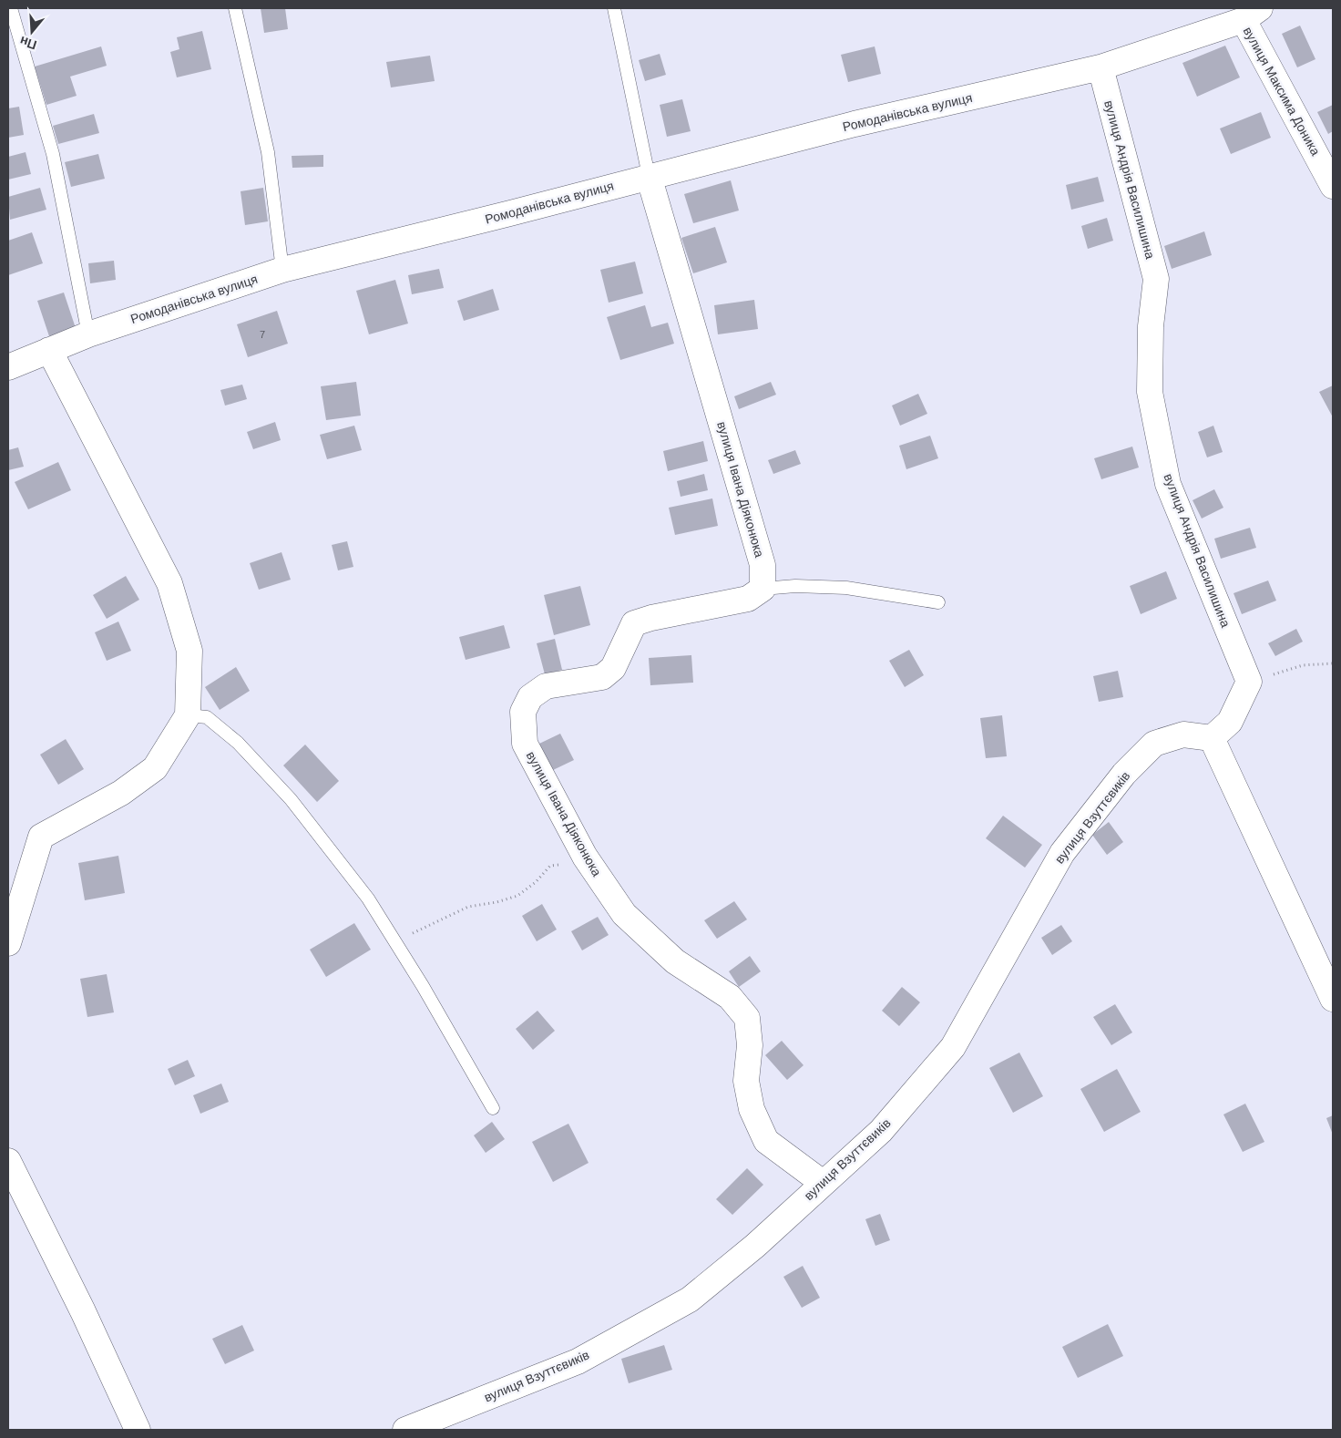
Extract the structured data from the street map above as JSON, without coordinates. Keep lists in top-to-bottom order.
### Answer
{
  "streets": {
    "street": [
      "вулиця Максима Доника",
      "Ромоданівська вулиця",
      "вулиця Андрія Василишина",
      "вулиця Івана Діяконюка",
      "вулиця Взуттєвиків"
    ]
  },
  "crossings": [
    ["вулиця Максима Доника", "Ромоданівська вулиця"],
    ["Ромоданівська вулиця", "вулиця Андрія Василишина"],
    ["Ромоданівська вулиця", "вулиця Івана Діяконюка"],
    ["вулиця Івана Діяконюка", "вулиця Взуттєвиків"]
  ],
  "house_numbers": ["7"],
  "north": "bottom"
}
